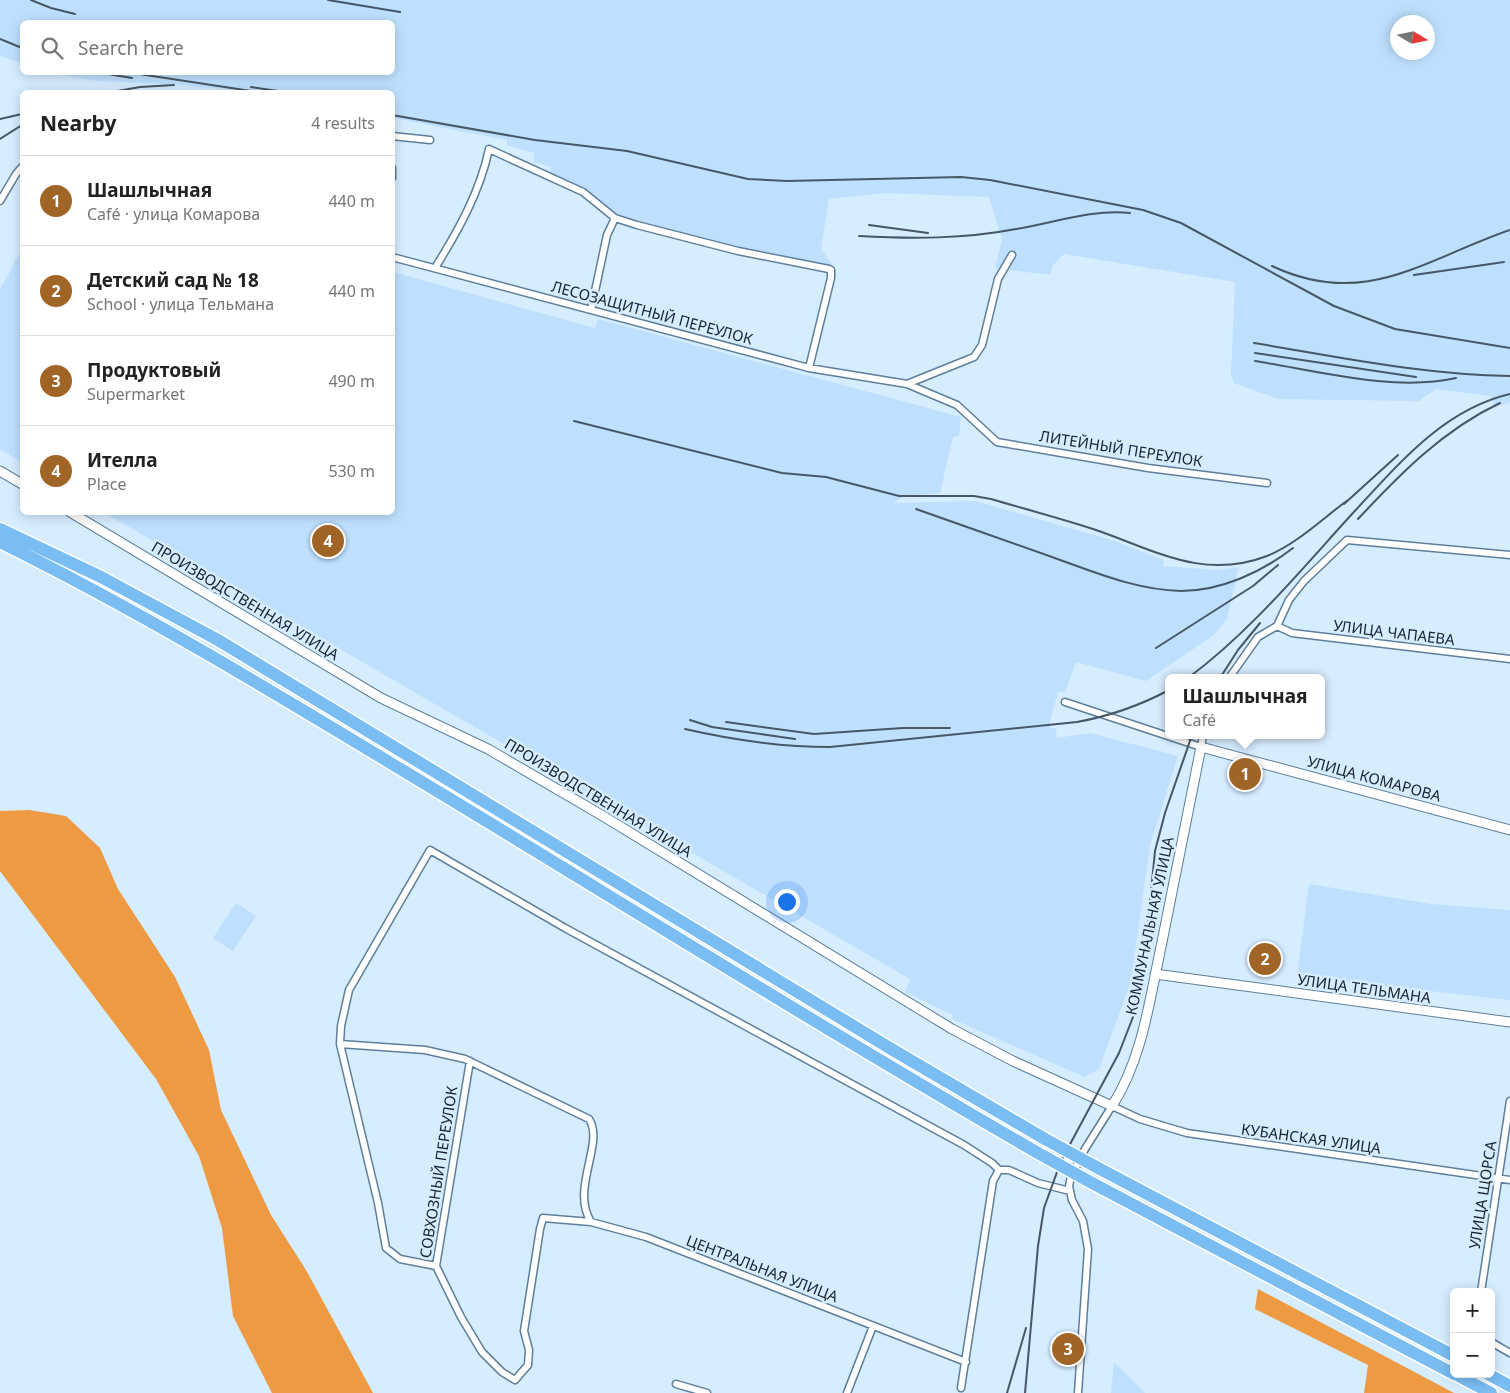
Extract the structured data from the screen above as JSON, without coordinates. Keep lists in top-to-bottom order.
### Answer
{
  "streets": {
    "street": [
      "ЛЕСОЗАЩИТНЫЙ ПЕРЕУЛОК",
      "ЛИТЕЙНЫЙ ПЕРЕУЛОК",
      "ПРОИЗВОДСТВЕННАЯ УЛИЦА",
      "УЛИЦА ЧАПАЕВА",
      "УЛИЦА КОМАРОВА",
      "КОММУНАЛЬНАЯ УЛИЦА",
      "УЛИЦА ТЕЛЬМАНА",
      "КУБАНСКАЯ УЛИЦА",
      "СОВХОЗНЫЙ ПЕРЕУЛОК",
      "УЛИЦА ЩОРСА",
      "ЦЕНТРАЛЬНАЯ УЛИЦА"
    ]
  },
  "crossings": [
    ["ЛЕСОЗАЩИТНЫЙ ПЕРЕУЛОК", "ЛИТЕЙНЫЙ ПЕРЕУЛОК"],
    ["ПРОИЗВОДСТВЕННАЯ УЛИЦА", "КОММУНАЛЬНАЯ УЛИЦА"],
    ["ПРОИЗВОДСТВЕННАЯ УЛИЦА", "КУБАНСКАЯ УЛИЦА"],
    ["УЛИЦА КОМАРОВА", "КОММУНАЛЬНАЯ УЛИЦА"],
    ["КОММУНАЛЬНАЯ УЛИЦА", "УЛИЦА ТЕЛЬМАНА"],
    ["КОММУНАЛЬНАЯ УЛИЦА", "КУБАНСКАЯ УЛИЦА"],
    ["КУБАНСКАЯ УЛИЦА", "УЛИЦА ЩОРСА"],
    ["СОВХОЗНЫЙ ПЕРЕУЛОК", "ЦЕНТРАЛЬНАЯ УЛИЦА"]
  ],
  "north": "right",
  "page": {
    "search": "Search here",
    "heading": ["Nearby", "4 results"],
    "list": [
      {
        "mark": "1",
        "name": "Шашлычная",
        "note": "Café · улица Комарова",
        "value": "440 m"
      },
      {
        "mark": "2",
        "name": "Детский сад № 18",
        "note": "School · улица Тельмана",
        "value": "440 m"
      },
      {
        "mark": "3",
        "name": "Продуктовый",
        "note": "Supermarket",
        "value": "490 m"
      },
      {
        "mark": "4",
        "name": "Ителла",
        "note": "Place",
        "value": "530 m"
      }
    ],
    "pins": [
      "4",
      "1",
      "2",
      "3"
    ],
    "popup": ["Шашлычная", "Café"],
    "map_buttons": ["+", "−"]
  }
}
